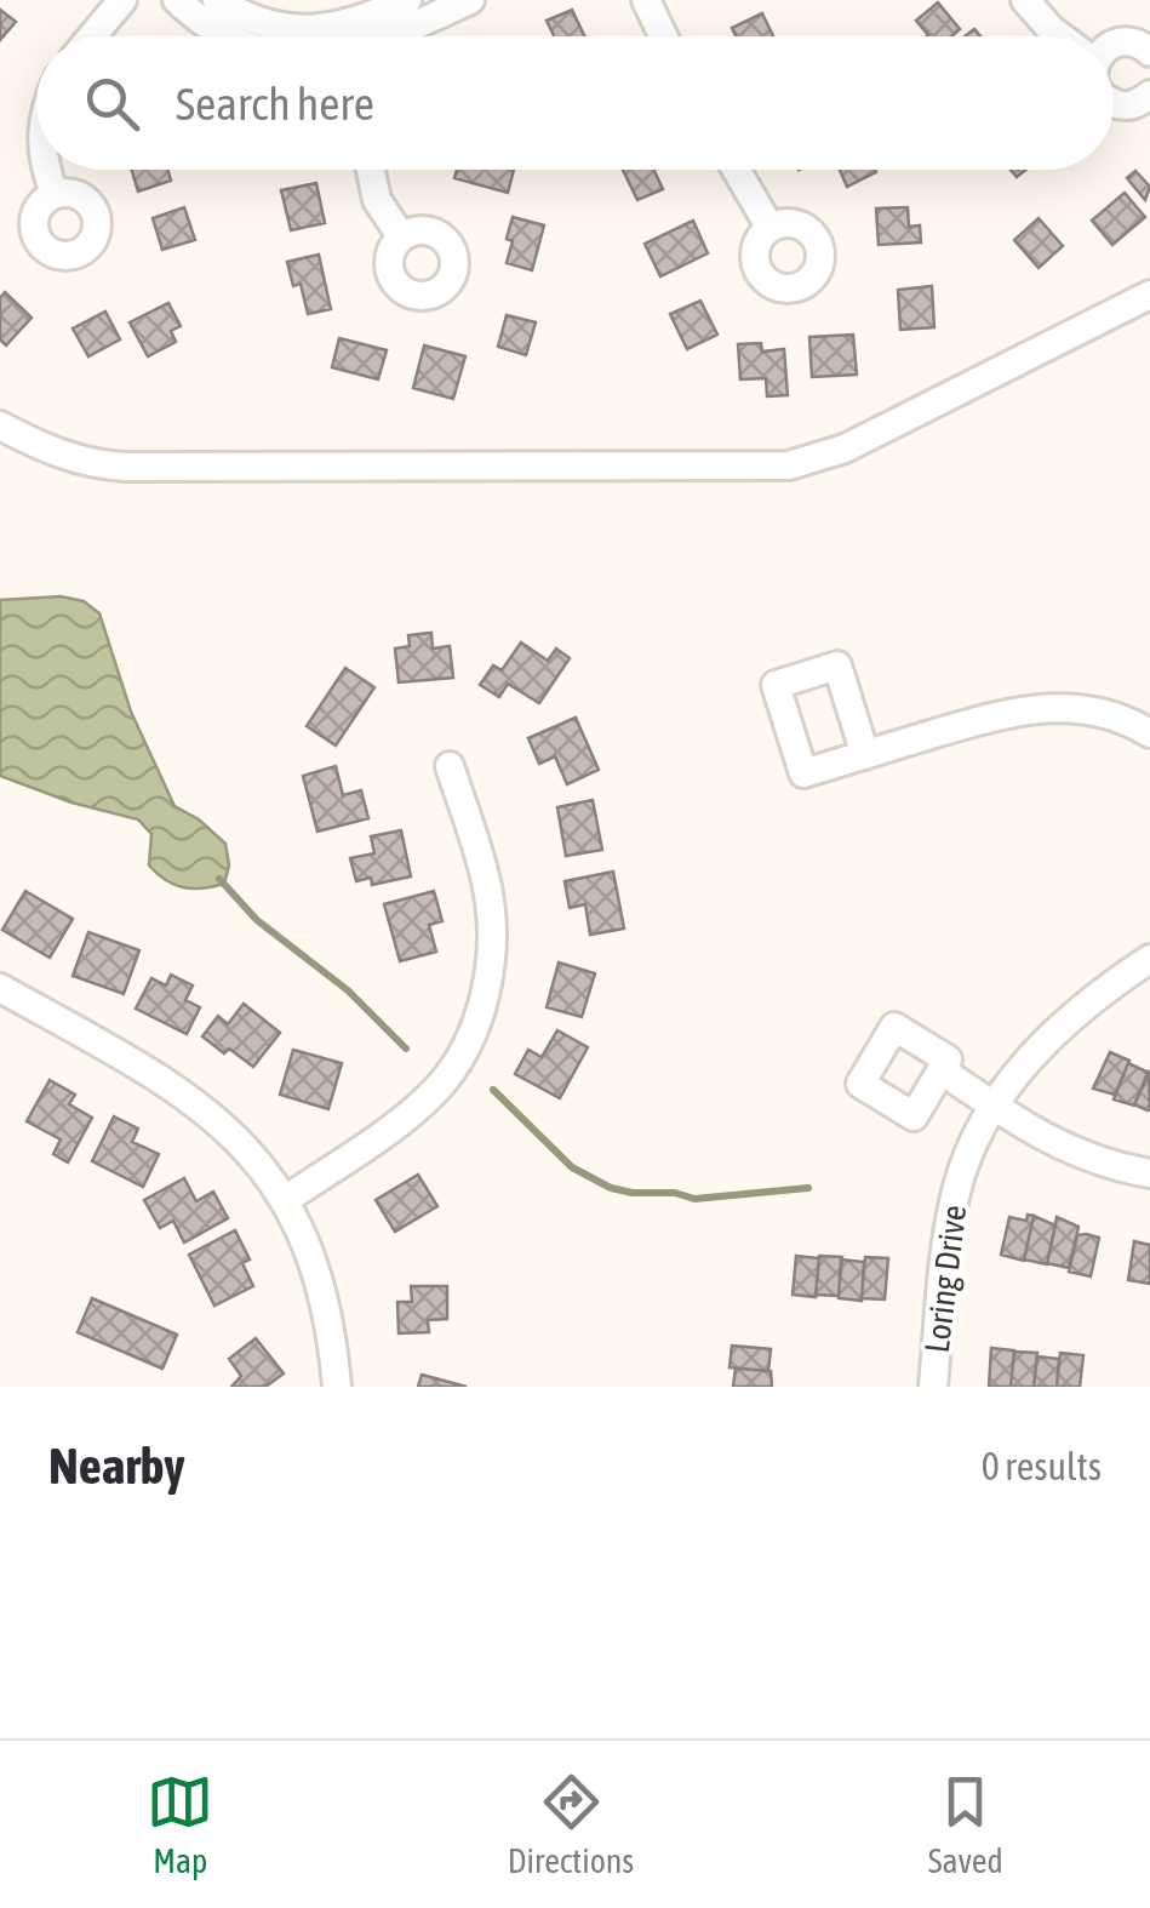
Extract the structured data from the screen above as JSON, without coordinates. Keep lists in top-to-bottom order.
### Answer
{
  "streets": {
    "street": ["Loring Drive"]
  },
  "page": {
    "search": "Search here",
    "heading": ["Nearby", "0 results"],
    "nav": ["Map", "Directions", "Saved"]
  }
}
